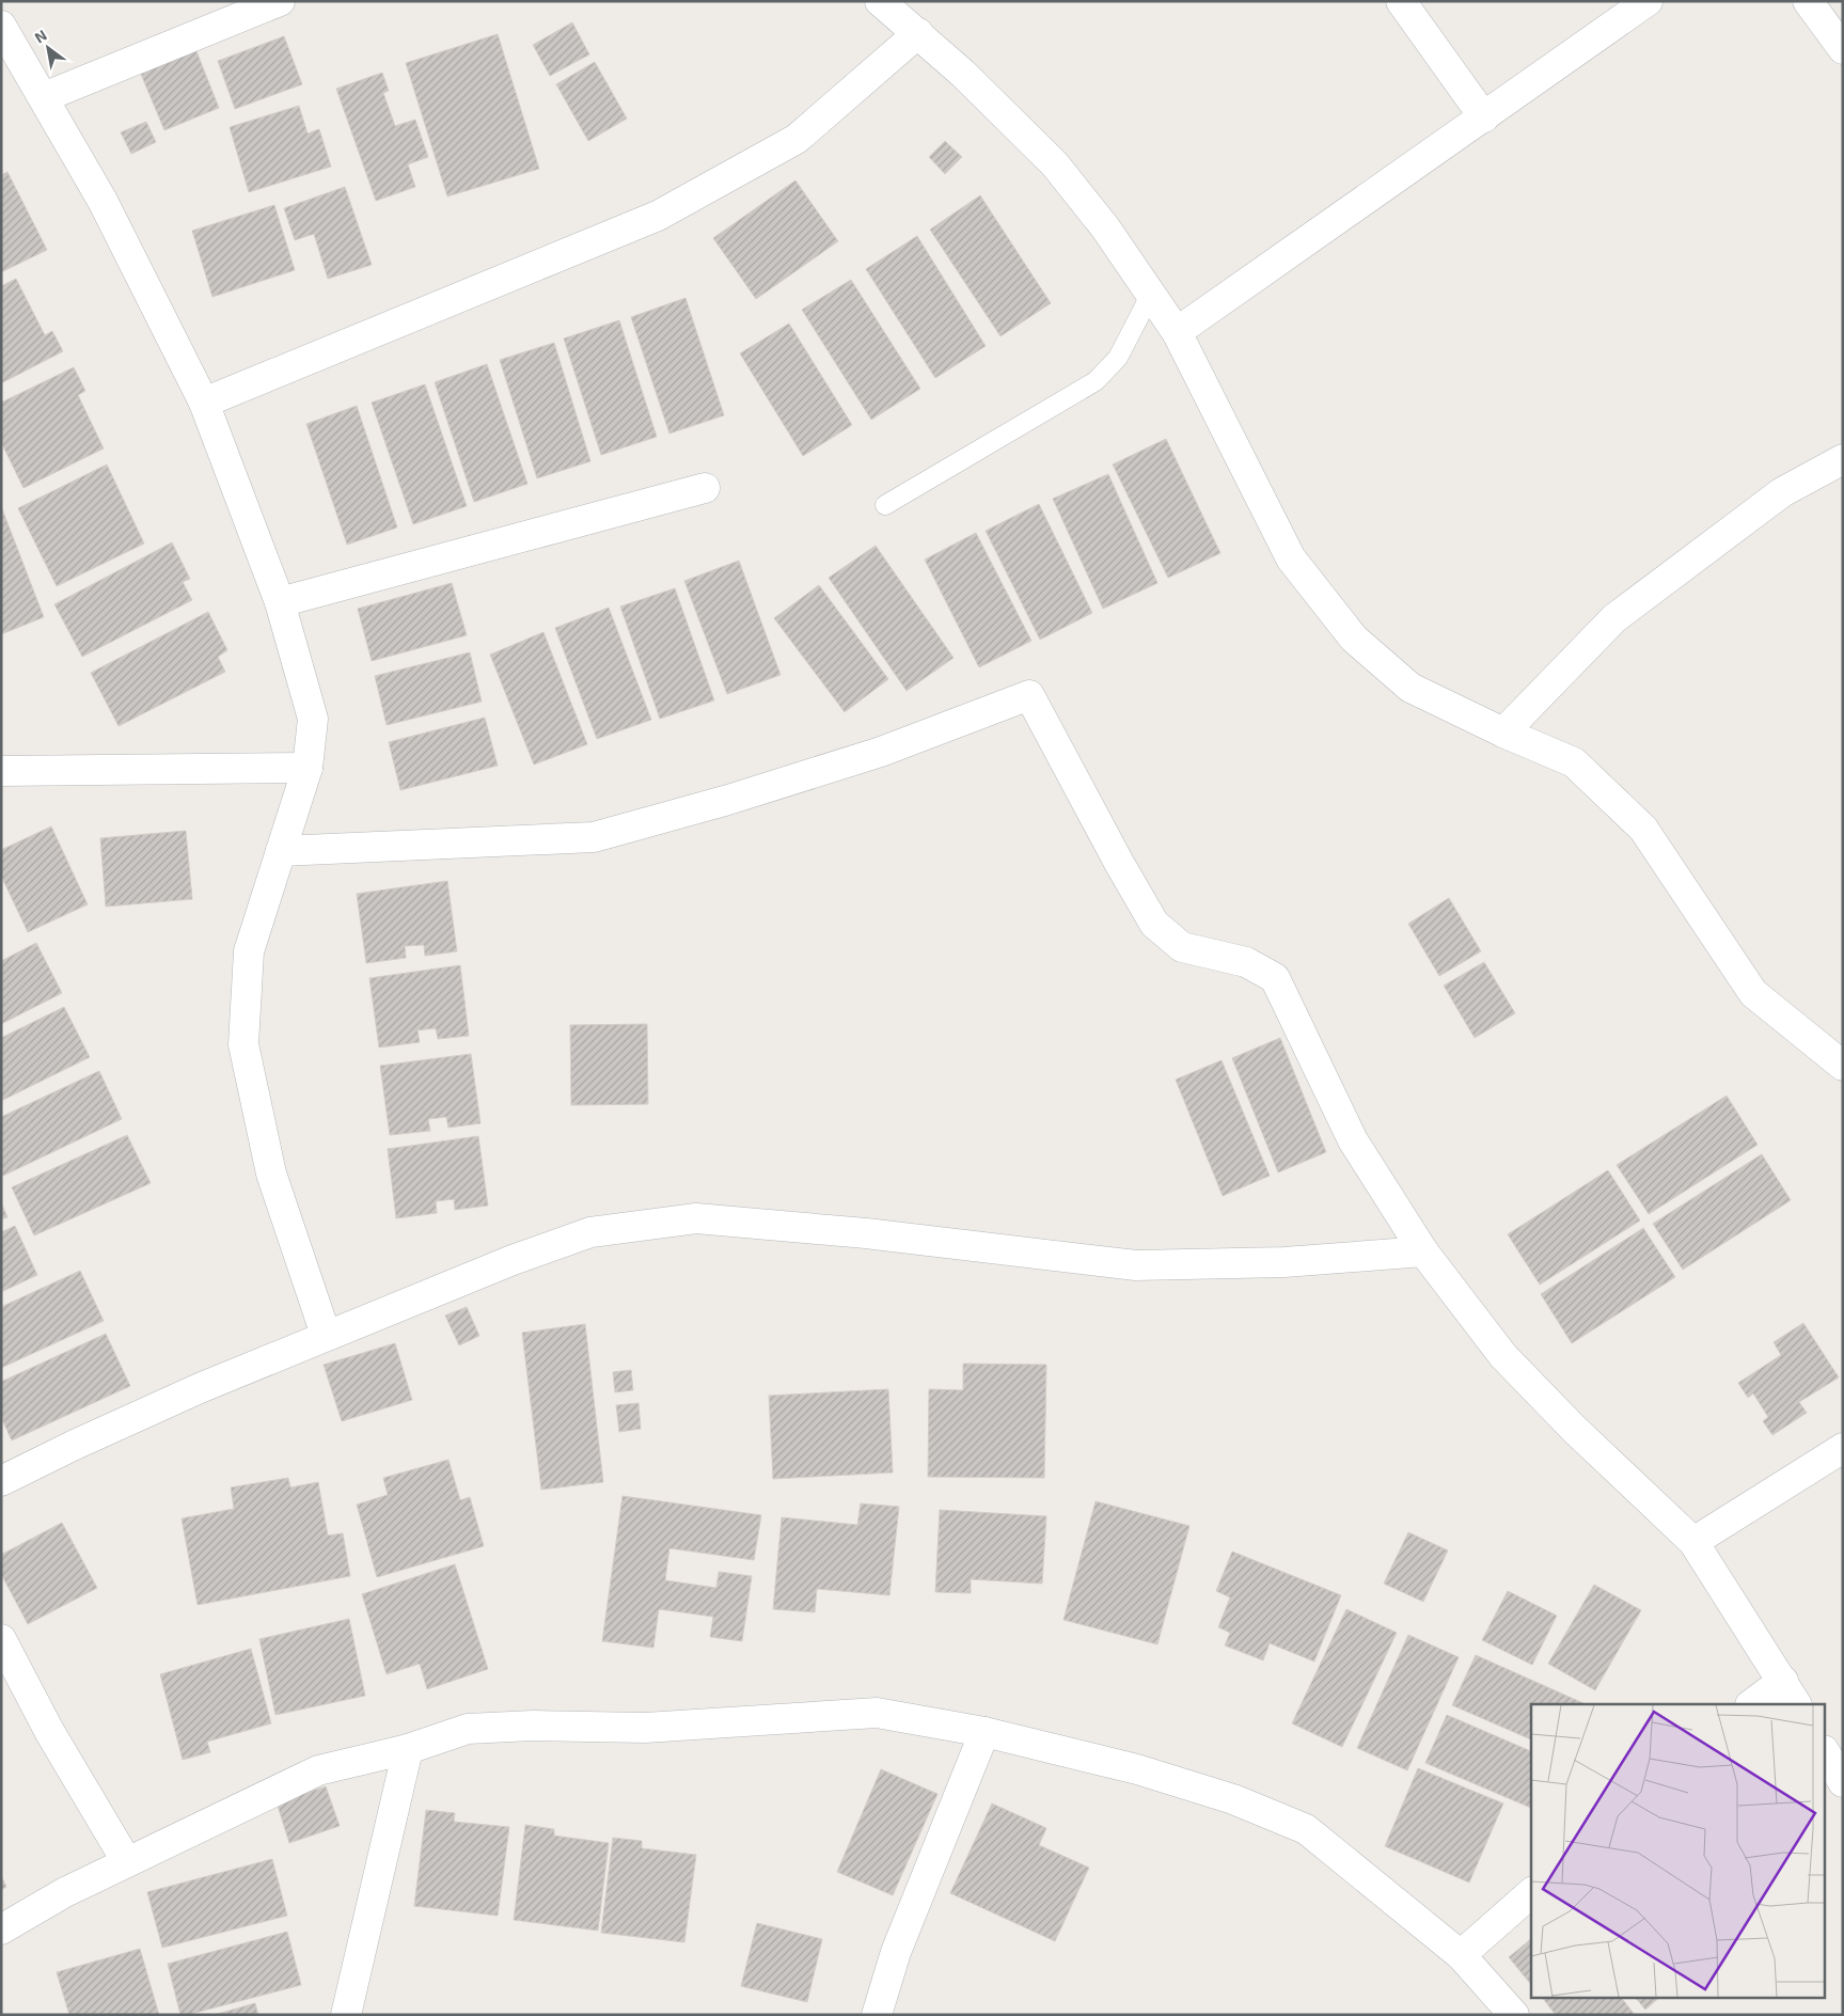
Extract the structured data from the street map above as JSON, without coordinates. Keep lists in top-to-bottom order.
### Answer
{
  "north": "top left"
}
